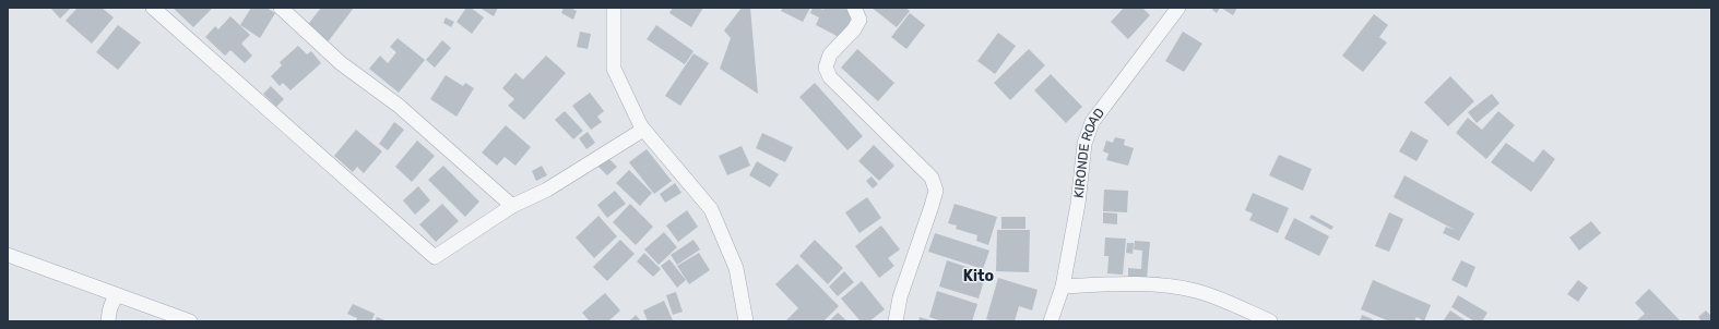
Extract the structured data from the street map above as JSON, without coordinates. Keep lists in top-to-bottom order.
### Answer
{
  "streets": {
    "street": ["KIRONDE ROAD"]
  },
  "districts": ["Kito"]
}
